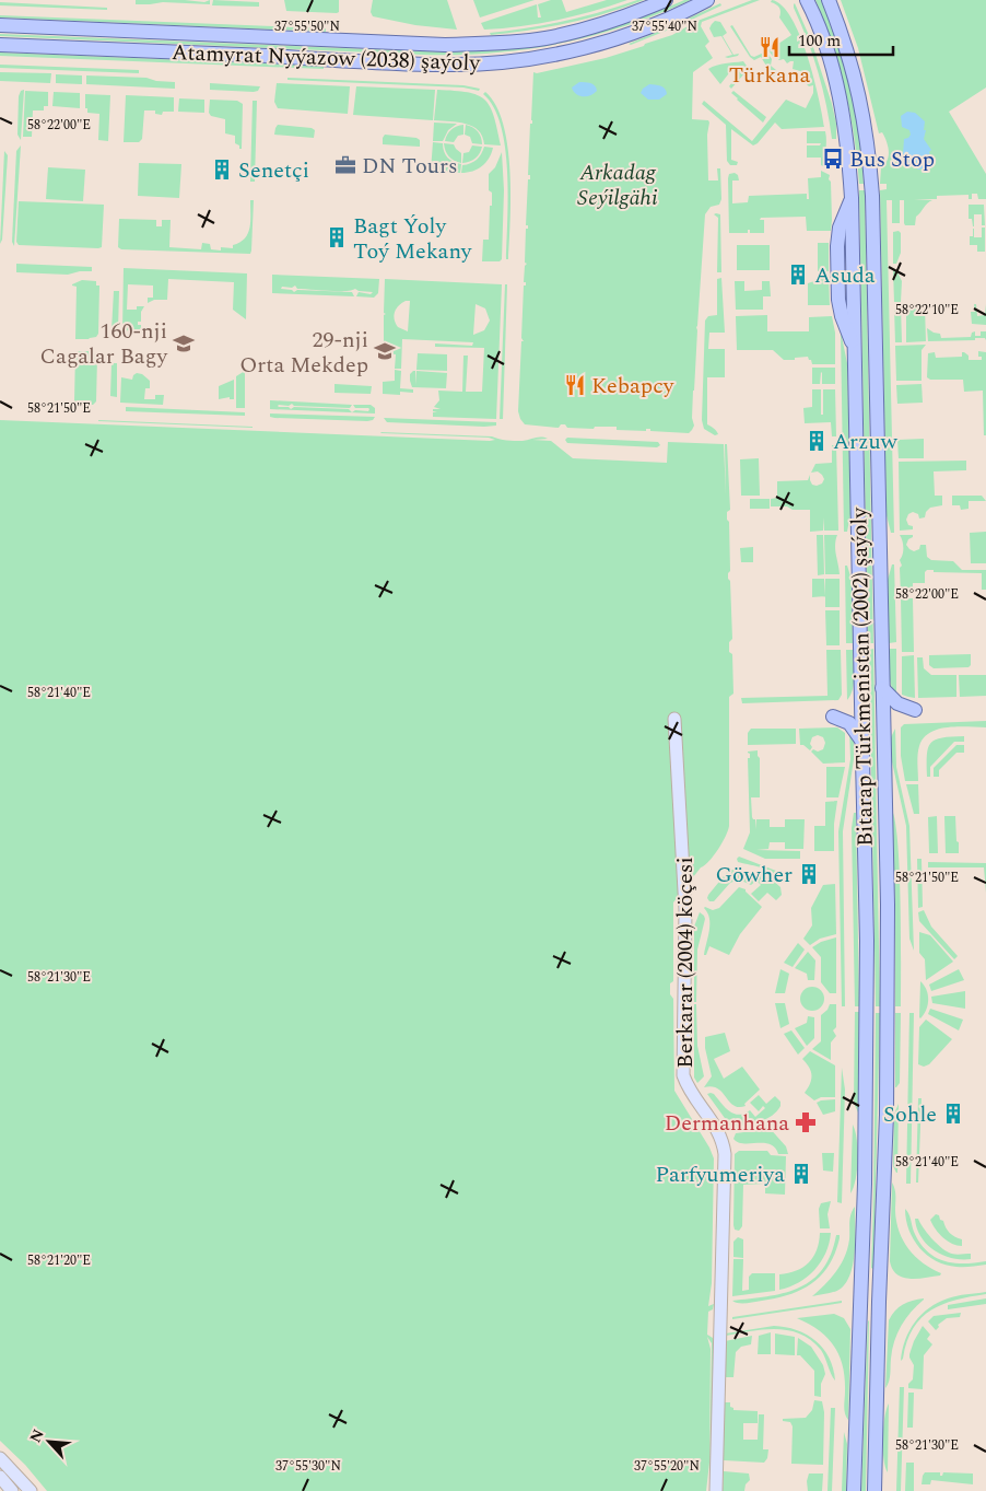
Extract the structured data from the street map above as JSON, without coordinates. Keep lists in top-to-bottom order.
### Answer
{
  "streets": {
    "main road": ["Atamyrat Nyýazow (2038) şaýoly", "Bitarap Türkmenistan (2002) şaýoly"],
    "street": ["Berkarar (2004) köçesi"]
  },
  "parks": ["Arkadag Seýilgähi"],
  "places": {
    "restaurant": ["Türkana", "Kebapcy"],
    "bus stop": ["Bus Stop"],
    "office": ["DN Tours"],
    "building": [
      "Senetçi",
      "Bagt Ýoly Toý Mekany",
      "Asuda",
      "Arzuw",
      "Göwher",
      "Sohle",
      "Parfyumeriya"
    ],
    "school or university": ["160-nji Cagalar Bagy", "29-nji Orta Mekdep"],
    "pharmacy": ["Dermanhana"]
  },
  "scale_bar": "100 m",
  "north": "top left",
  "coordinates": [
    "37°55'50\"N",
    "37°55'40\"N",
    "58°22'00\"E",
    "58°22'10\"E",
    "58°21'50\"E",
    "58°21'40\"E",
    "58°21'30\"E",
    "58°21'20\"E",
    "37°55'30\"N",
    "37°55'20\"N"
  ]
}
